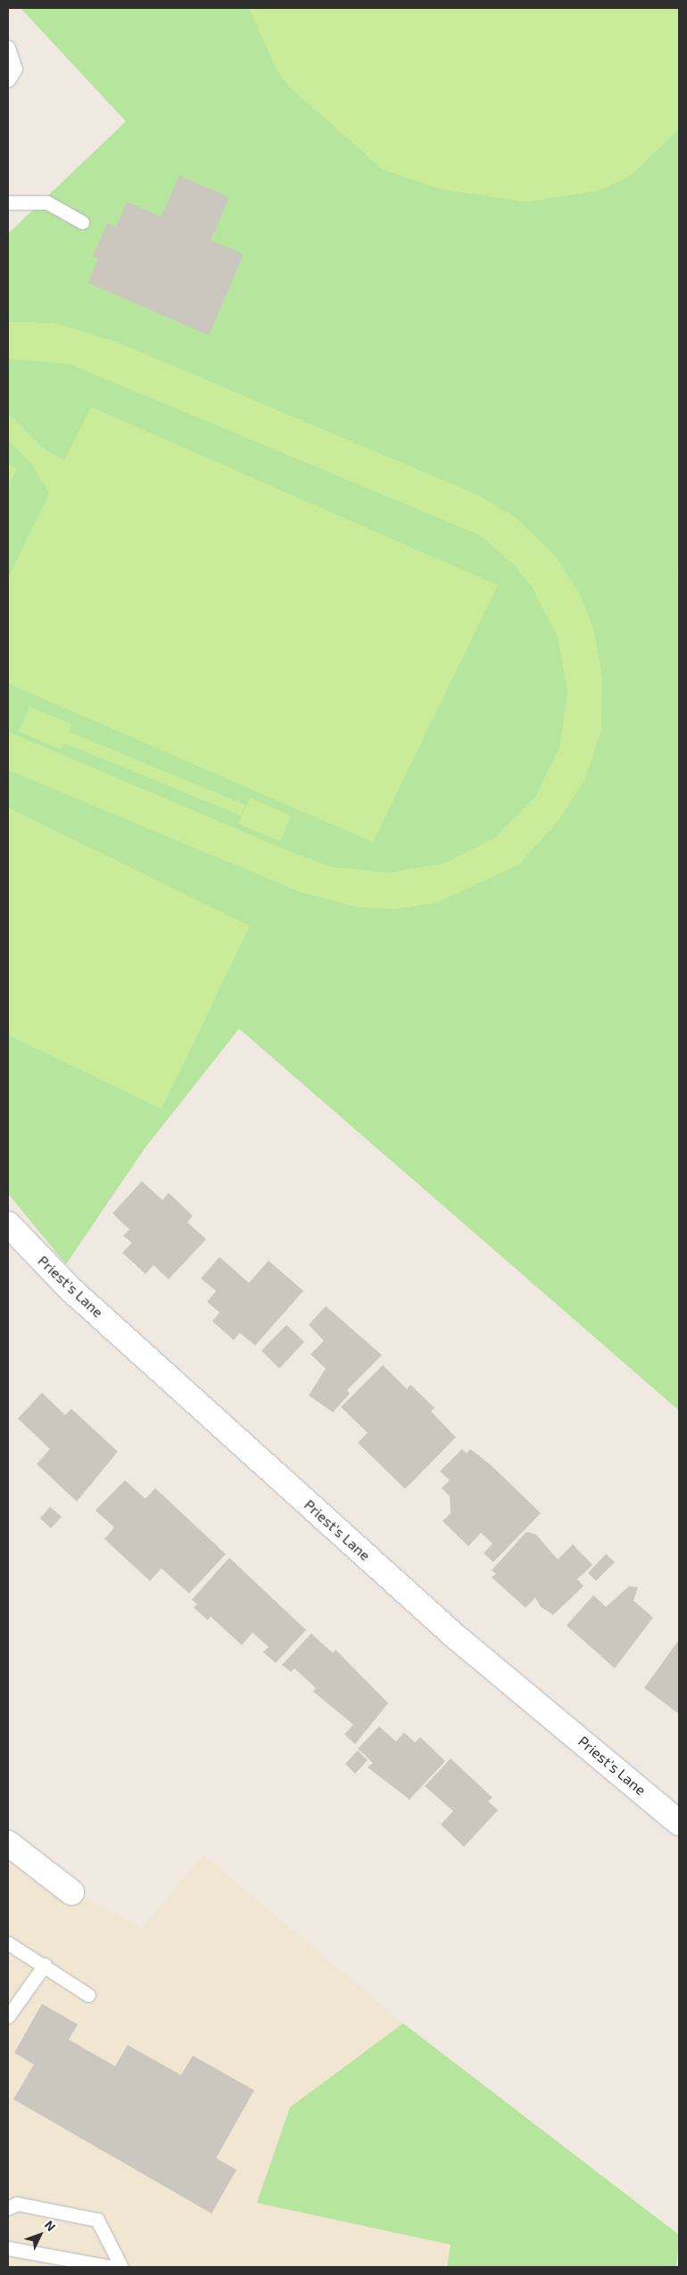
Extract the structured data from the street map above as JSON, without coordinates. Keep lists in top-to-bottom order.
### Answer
{
  "streets": {
    "street": ["Priest's Lane"]
  },
  "north": "top right"
}
